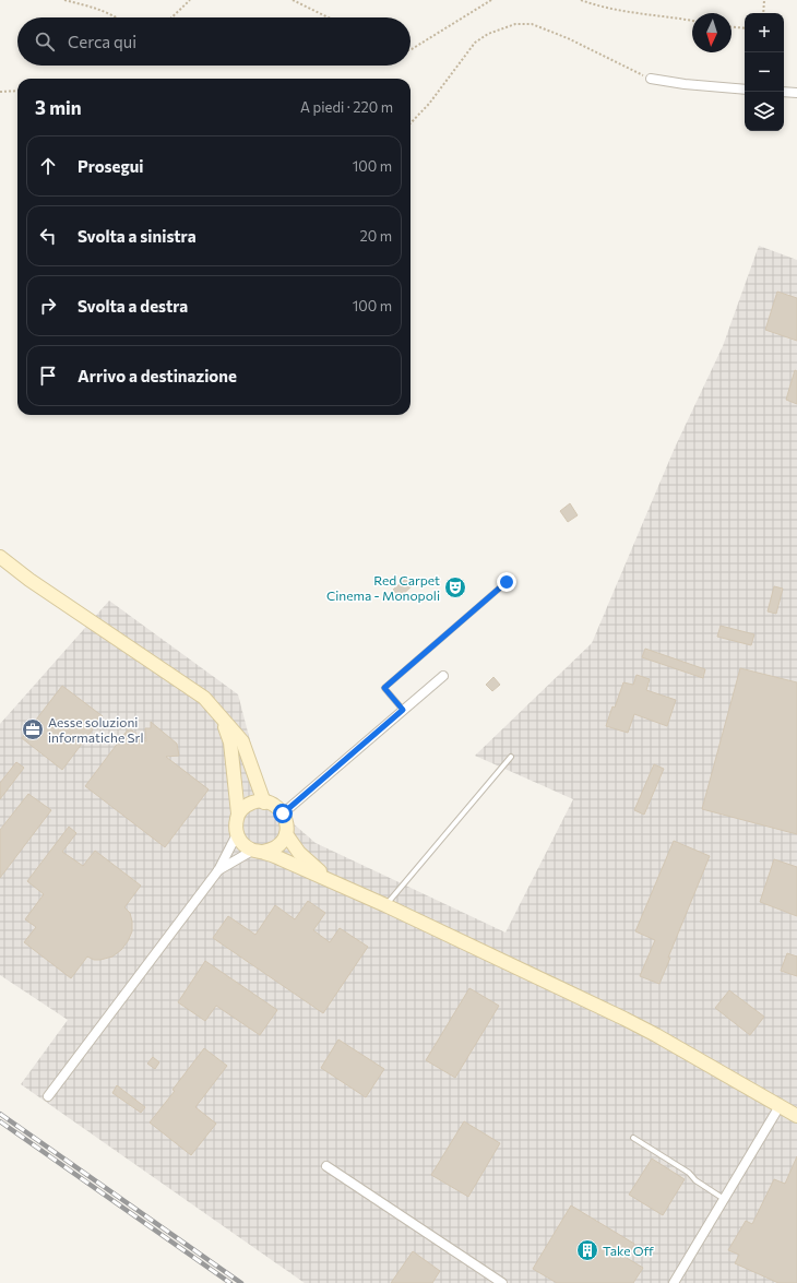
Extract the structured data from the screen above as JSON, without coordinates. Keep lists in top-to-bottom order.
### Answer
{
  "places": {
    "theatre": ["Red Carpet Cinema - Monopoli"],
    "office": ["Aesse soluzioni informatiche Srl"],
    "building": ["Take Off"]
  },
  "north": "bottom",
  "page": {
    "map_buttons": ["+", "−"],
    "search": "Cerca qui",
    "heading": ["3 min", "A piedi · 220 m"],
    "list": [
      ["Prosegui", "100 m"],
      ["Svolta a sinistra", "20 m"],
      ["Svolta a destra", "100 m"],
      "Arrivo a destinazione"
    ]
  }
}
